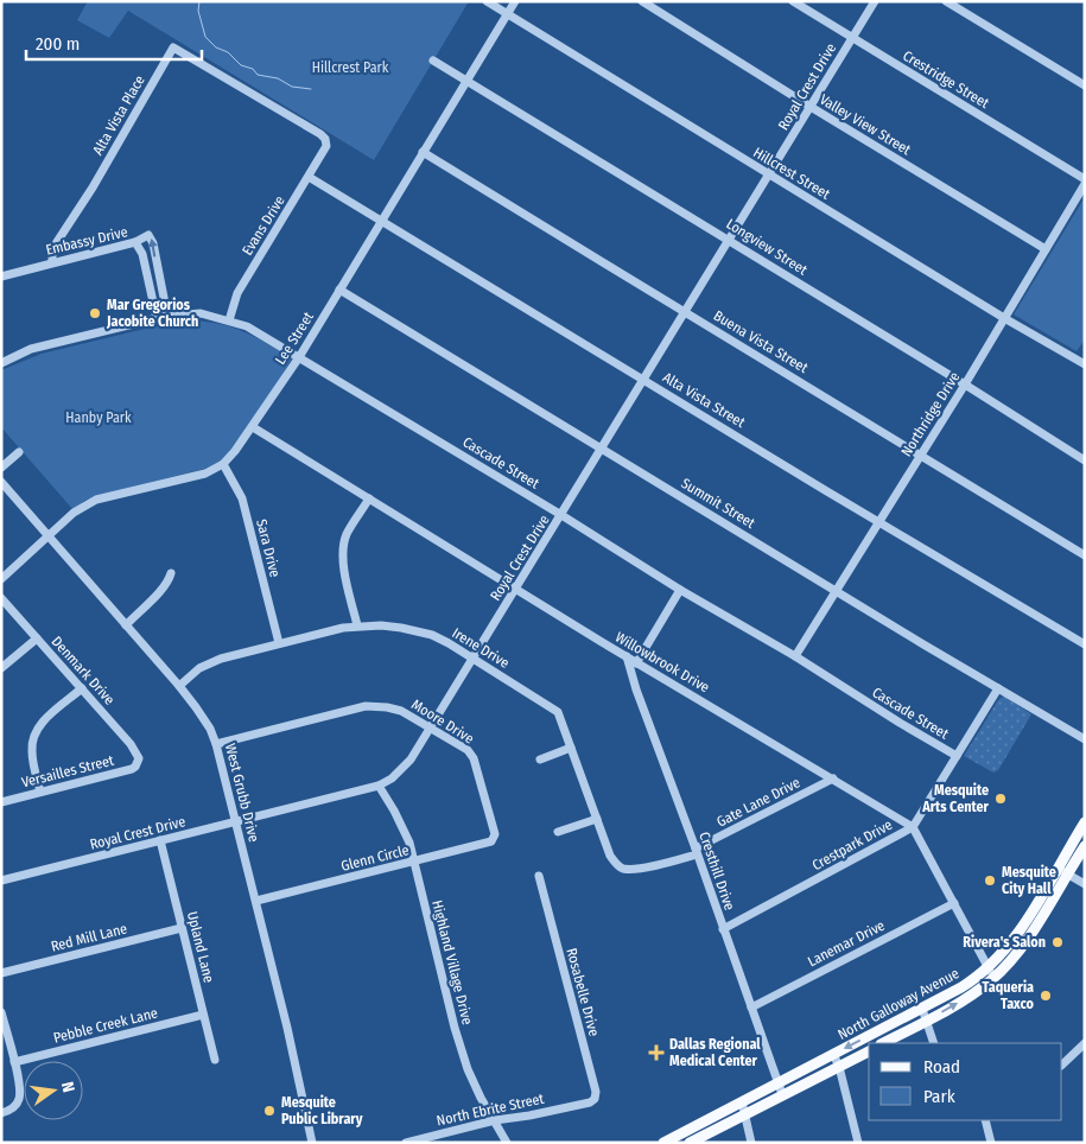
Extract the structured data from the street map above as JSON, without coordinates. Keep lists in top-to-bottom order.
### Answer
{
  "streets": {
    "main road": ["North Galloway Avenue"],
    "street": [
      "Crestridge Street",
      "Royal Crest Drive",
      "Alta Vista Place",
      "Valley View Street",
      "Hillcrest Street",
      "Evans Drive",
      "Embassy Drive",
      "Longview Street",
      "Lee Street",
      "Buena Vista Street",
      "Alta Vista Street",
      "Northridge Drive",
      "Cascade Street",
      "Summit Street",
      "Sara Drive",
      "Irene Drive",
      "Willowbrook Drive",
      "Denmark Drive",
      "Moore Drive",
      "Versailles Street",
      "West Grubb Drive",
      "Gate Lane Drive",
      "Crestpark Drive",
      "Glenn Circle",
      "Cresthill Drive",
      "Red Mill Lane",
      "Lanemar Drive",
      "Upland Lane",
      "Highland Village Drive",
      "Rosabelle Drive",
      "Pebble Creek Lane",
      "North Ebrite Street"
    ]
  },
  "crossings": [
    ["Crestridge Street", "Royal Crest Drive"],
    ["Royal Crest Drive", "Valley View Street"],
    ["Royal Crest Drive", "Hillcrest Street"],
    ["Royal Crest Drive", "Longview Street"],
    ["Royal Crest Drive", "Buena Vista Street"],
    ["Royal Crest Drive", "Alta Vista Street"],
    ["Royal Crest Drive", "Cascade Street"],
    ["Royal Crest Drive", "Summit Street"],
    ["Royal Crest Drive", "Irene Drive"],
    ["Royal Crest Drive", "Willowbrook Drive"],
    ["Royal Crest Drive", "Moore Drive"],
    ["Royal Crest Drive", "West Grubb Drive"],
    ["Royal Crest Drive", "Upland Lane"],
    ["Royal Crest Drive", "Highland Village Drive"],
    ["Alta Vista Place", "Evans Drive"],
    ["Alta Vista Place", "Embassy Drive"],
    ["Valley View Street", "Northridge Drive"],
    ["Hillcrest Street", "Lee Street"],
    ["Hillcrest Street", "Northridge Drive"],
    ["Evans Drive", "Alta Vista Street"],
    ["Evans Drive", "Cascade Street"],
    ["Embassy Drive", "Cascade Street"],
    ["Longview Street", "Lee Street"],
    ["Longview Street", "Northridge Drive"],
    ["Lee Street", "Buena Vista Street"],
    ["Lee Street", "Alta Vista Street"],
    ["Lee Street", "Cascade Street"],
    ["Lee Street", "Summit Street"],
    ["Lee Street", "Sara Drive"],
    ["Lee Street", "Willowbrook Drive"],
    ["Lee Street", "West Grubb Drive"],
    ["Buena Vista Street", "Northridge Drive"],
    ["Alta Vista Street", "Northridge Drive"],
    ["Northridge Drive", "Cascade Street"],
    ["Northridge Drive", "Summit Street"],
    ["Cascade Street", "Crestpark Drive"],
    ["Summit Street", "Crestpark Drive"],
    ["Sara Drive", "Irene Drive"],
    ["Irene Drive", "West Grubb Drive"],
    ["Irene Drive", "Gate Lane Drive"],
    ["Willowbrook Drive", "Gate Lane Drive"],
    ["Willowbrook Drive", "Crestpark Drive"],
    ["Willowbrook Drive", "Cresthill Drive"],
    ["Willowbrook Drive", "Lanemar Drive"],
    ["Willowbrook Drive", "North Galloway Avenue"],
    ["Denmark Drive", "Versailles Street"],
    ["Moore Drive", "West Grubb Drive"],
    ["Moore Drive", "Glenn Circle"],
    ["West Grubb Drive", "Glenn Circle"],
    ["Gate Lane Drive", "Cresthill Drive"],
    ["Crestpark Drive", "Cresthill Drive"],
    ["Glenn Circle", "Highland Village Drive"],
    ["Cresthill Drive", "Lanemar Drive"],
    ["Cresthill Drive", "North Galloway Avenue"],
    ["Red Mill Lane", "Upland Lane"],
    ["Upland Lane", "Pebble Creek Lane"],
    ["Highland Village Drive", "North Ebrite Street"],
    ["Rosabelle Drive", "North Ebrite Street"]
  ],
  "parks": ["Hillcrest Park", "Hanby Park"],
  "places": {
    "other": [
      "Mar Gregorios Jacobite Church",
      "Mesquite Arts Center",
      "Mesquite City Hall",
      "Rivera's Salon",
      "Taqueria Taxco",
      "Mesquite Public Library"
    ],
    "health": ["Dallas Regional Medical Center"]
  },
  "legend": ["Road", "Park"],
  "scale_bar": "200 m",
  "north": "right"
}
